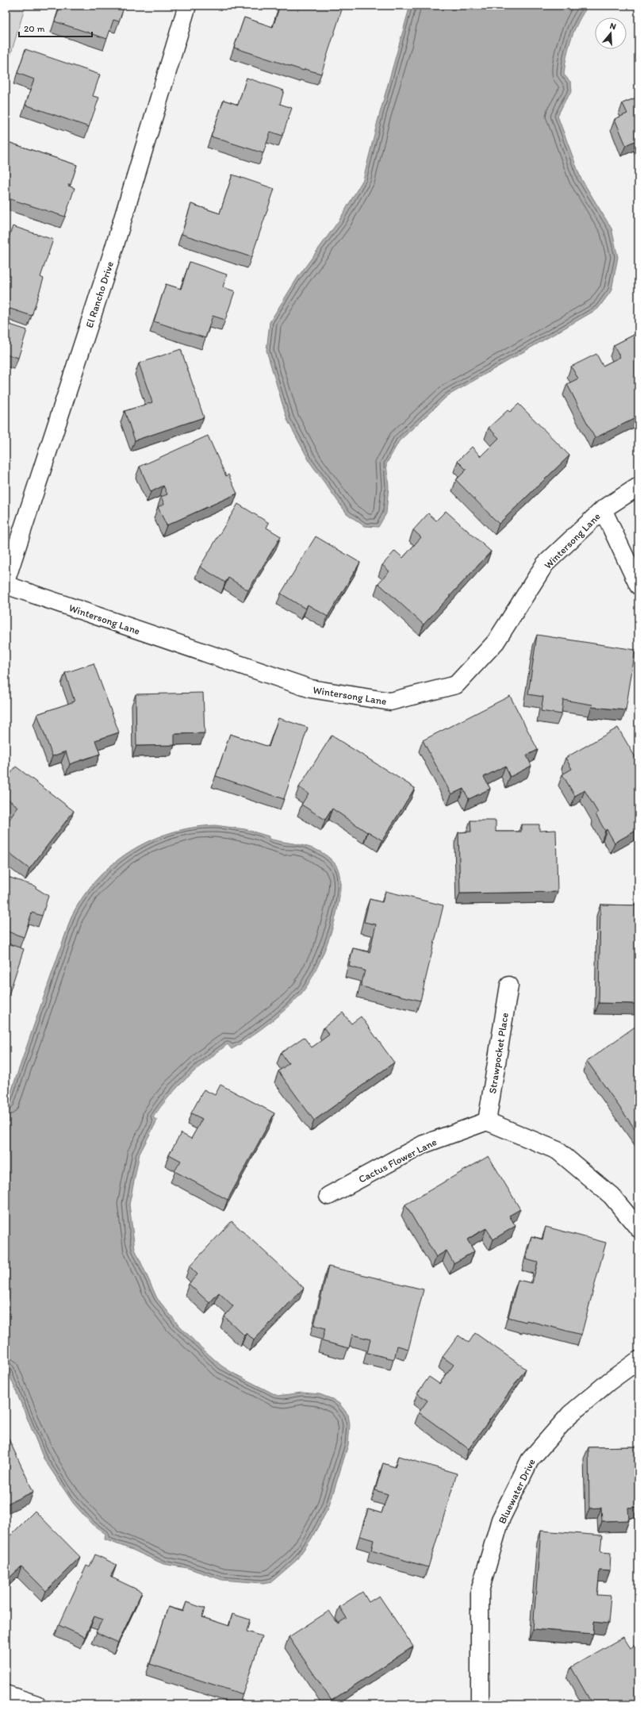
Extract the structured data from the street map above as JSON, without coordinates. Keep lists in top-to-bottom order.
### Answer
{
  "streets": {
    "street": [
      "El Rancho Drive",
      "Wintersong Lane",
      "Strawpocket Place",
      "Cactus Flower Lane",
      "Bluewater Drive"
    ]
  },
  "crossings": [
    ["Strawpocket Place", "Cactus Flower Lane"]
  ],
  "scale_bar": "20 m",
  "north": "top"
}
